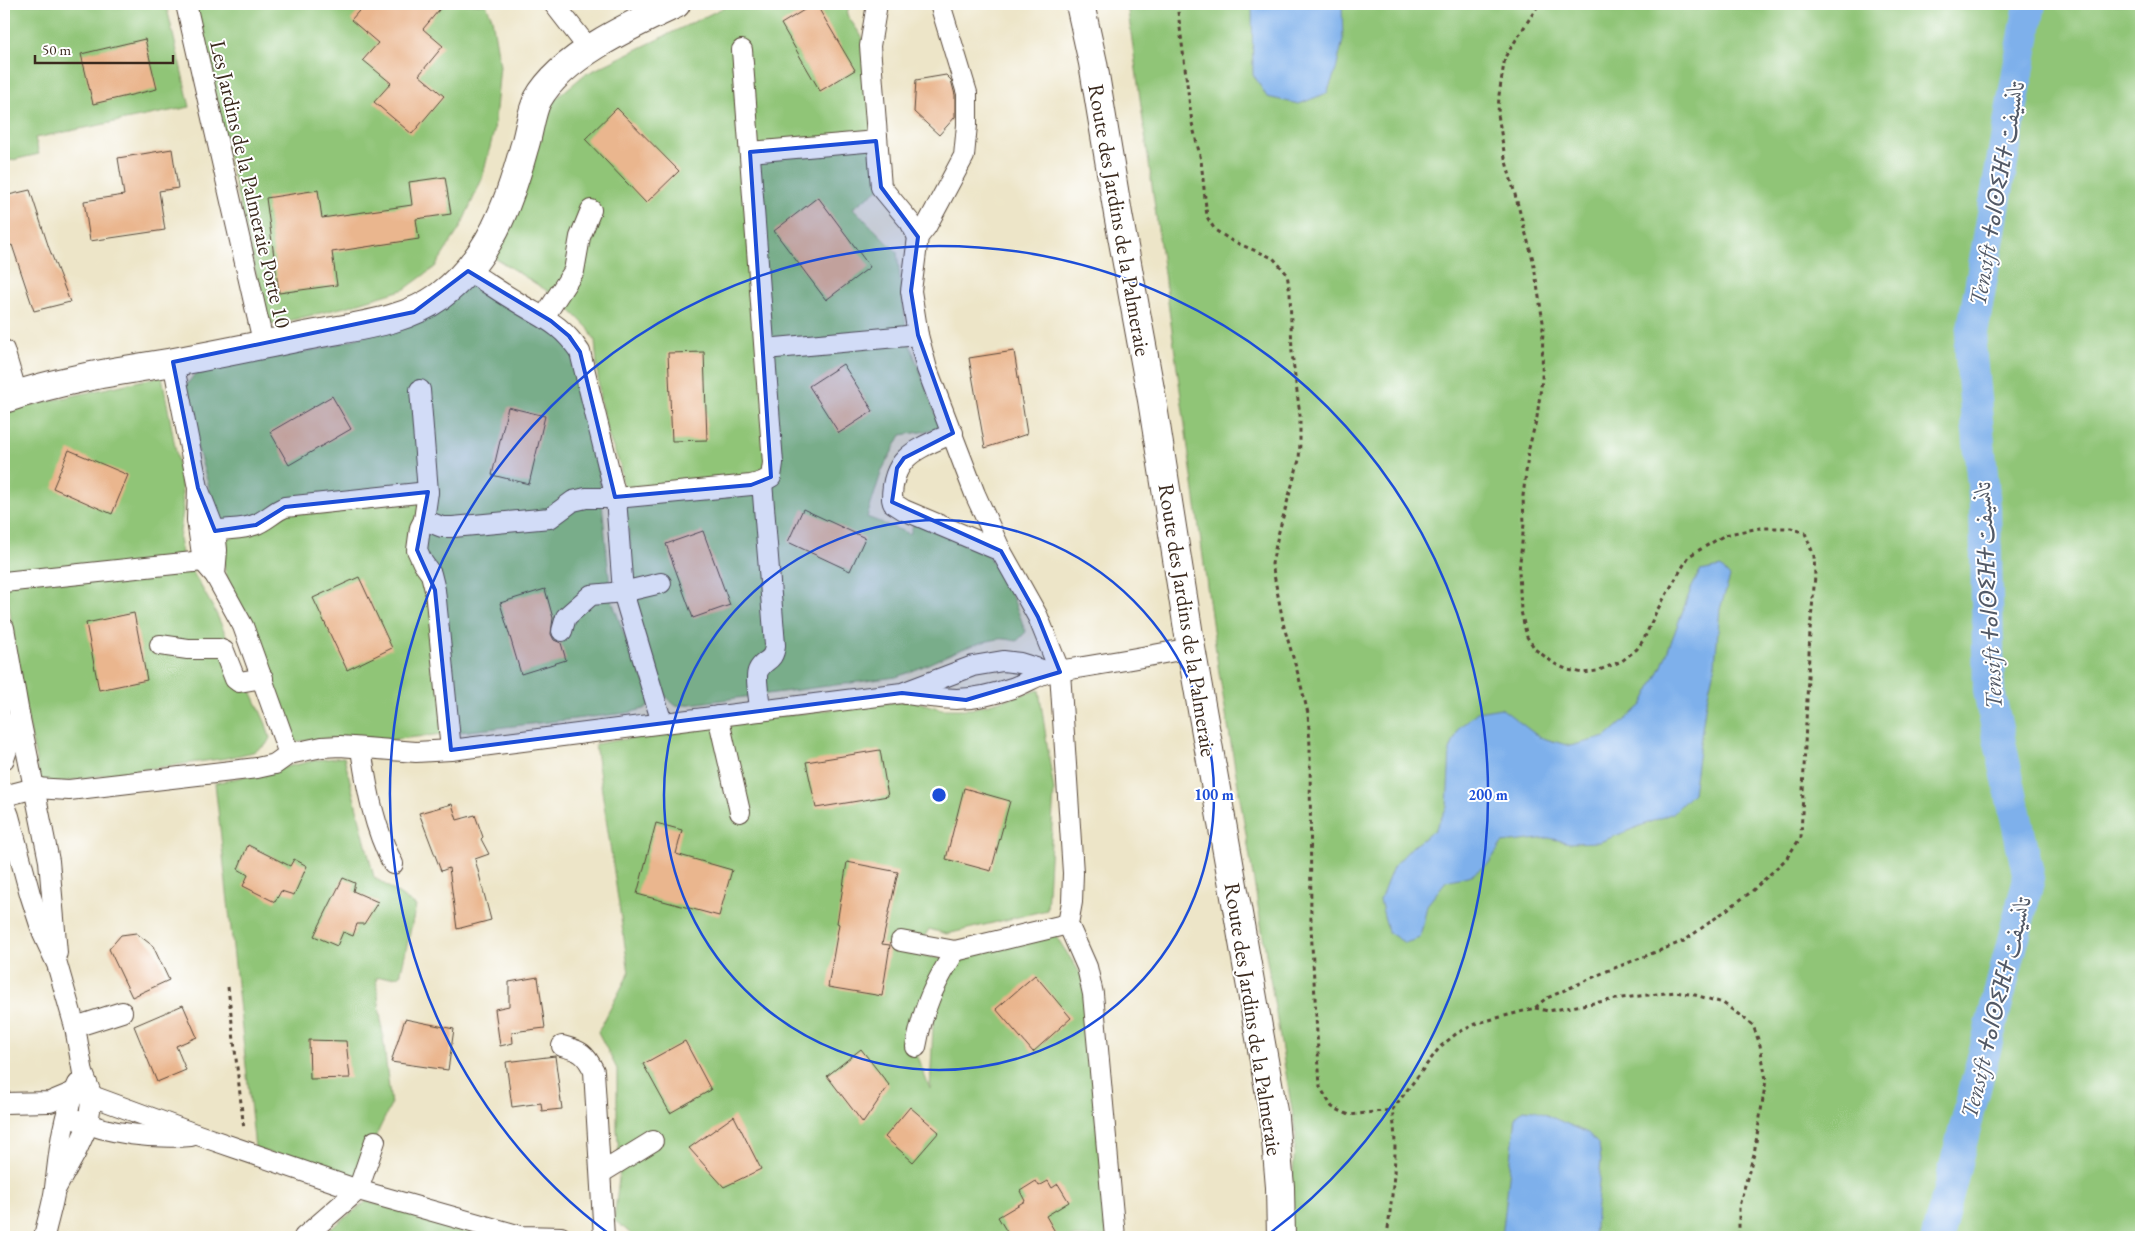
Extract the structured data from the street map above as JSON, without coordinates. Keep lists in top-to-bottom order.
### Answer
{
  "streets": {
    "street": ["Les Jardins de la Palmeraie Porte 10", "Route des Jardins de la Palmeraie"]
  },
  "water": ["Tensift ⵜⴰⵏⵙⵉⴼⵜ تانسيفت"],
  "scale_bar": "50 m",
  "rings": ["100 m", "200 m"]
}
